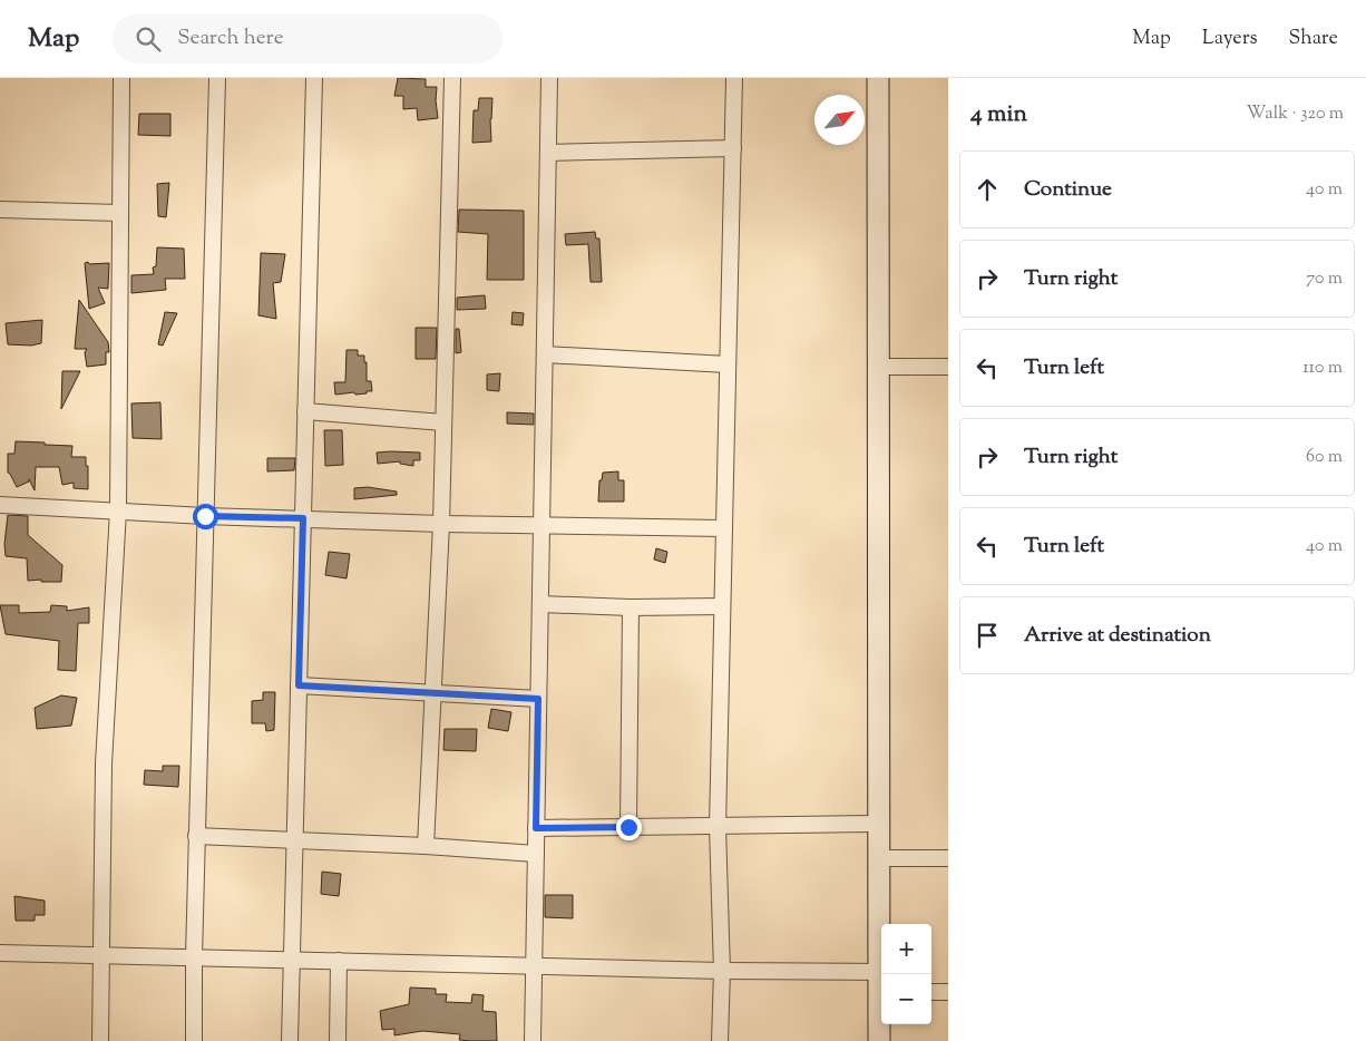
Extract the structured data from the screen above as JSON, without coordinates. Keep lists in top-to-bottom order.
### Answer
{
  "north": "top right",
  "page": {
    "header": "Map",
    "search": "Search here",
    "nav": ["Map", "Layers", "Share"],
    "heading": ["4 min", "Walk · 320 m"],
    "list": [
      ["Continue", "40 m"],
      ["Turn right", "70 m"],
      ["Turn left", "110 m"],
      ["Turn right", "60 m"],
      ["Turn left", "40 m"],
      "Arrive at destination"
    ],
    "map_buttons": ["+", "−"]
  }
}
